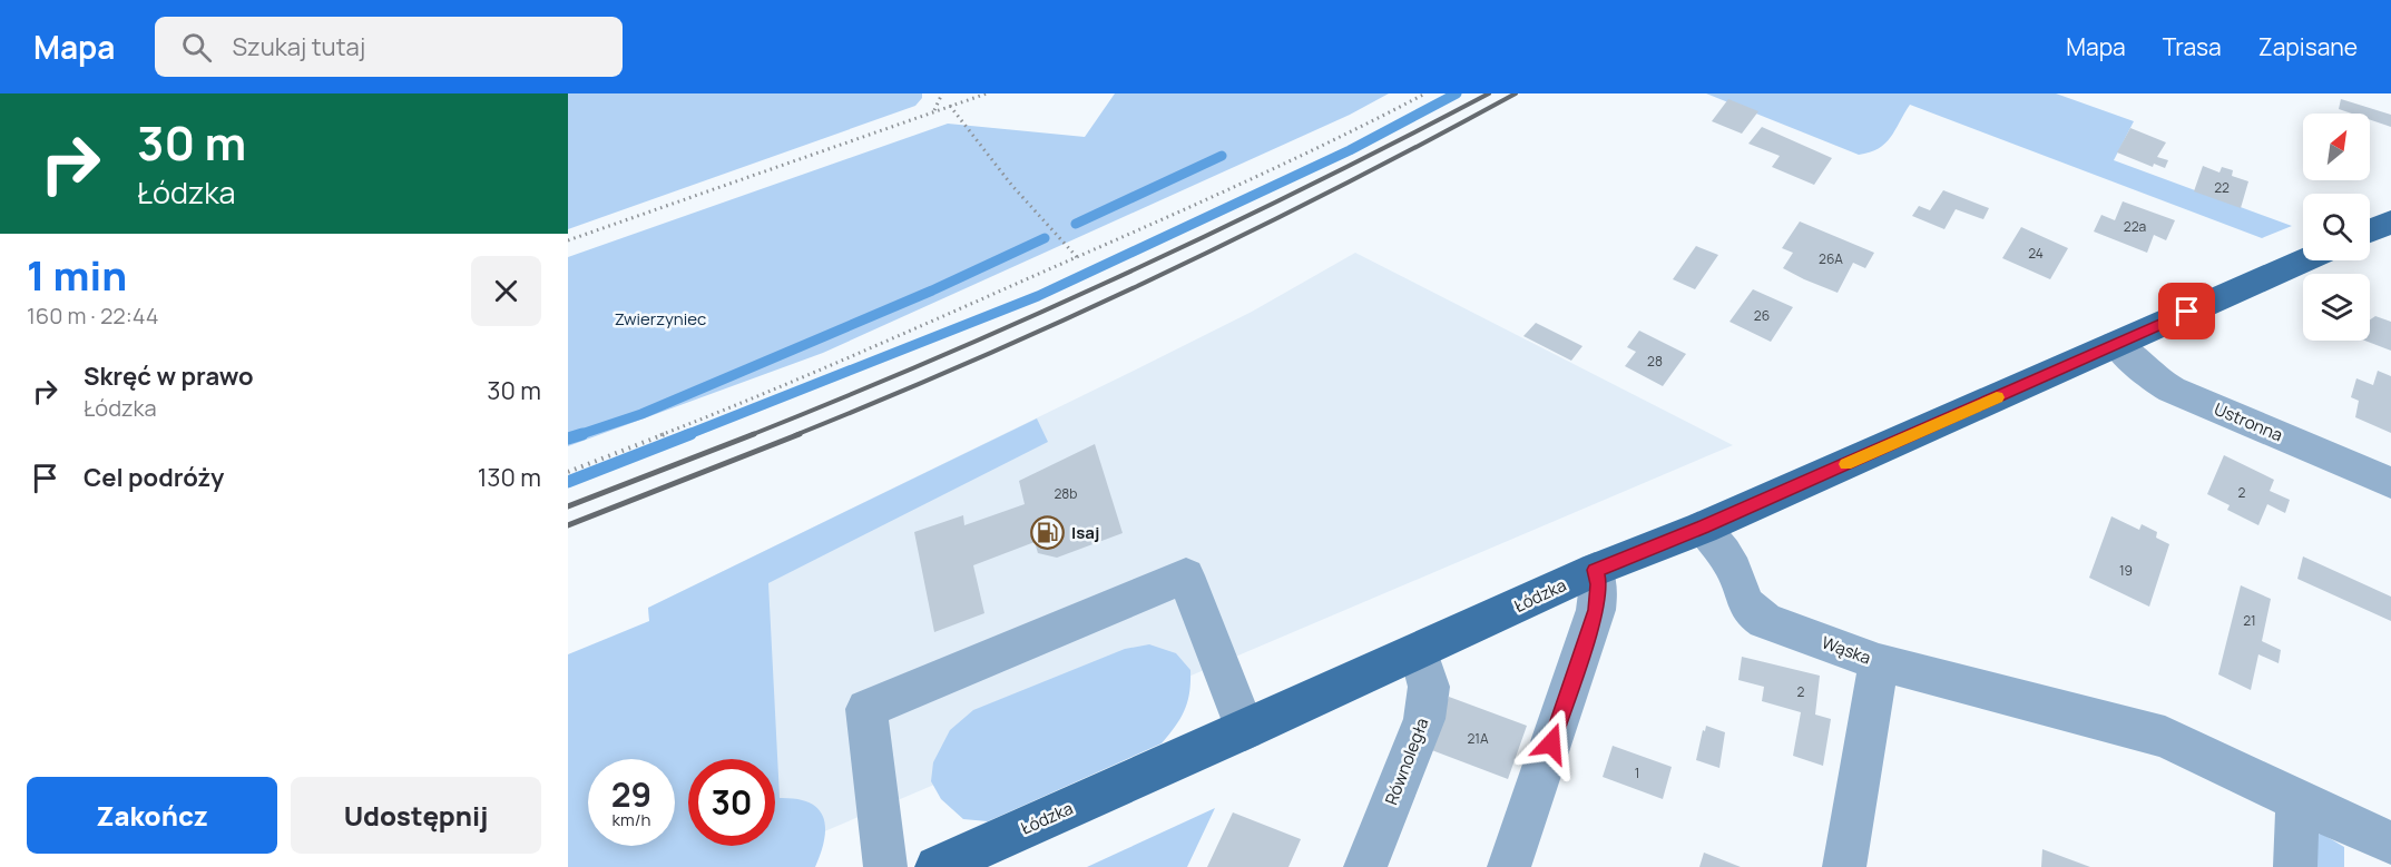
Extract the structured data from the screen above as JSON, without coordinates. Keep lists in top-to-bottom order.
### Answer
{
  "streets": {
    "main road": ["Łódzka"],
    "street": ["Ustronna", "Wąska", "Równoległa"]
  },
  "crossings": [
    ["Ustronna", "Łódzka"],
    ["Łódzka", "Wąska"],
    ["Łódzka", "Równoległa"]
  ],
  "parks": ["Zwierzyniec"],
  "places": {
    "fuel station": ["Isaj"]
  },
  "house_numbers": [
    "22",
    "22a",
    "24",
    "26A",
    "26",
    "28",
    "2",
    "28b",
    "19",
    "21",
    "2",
    "21A",
    "1"
  ],
  "north": "top right",
  "page": {
    "header": "Mapa",
    "search": "Szukaj tutaj",
    "nav": ["Mapa", "Trasa", "Zapisane"],
    "turn": ["30 m", "Łódzka"],
    "heading": ["1 min", "160 m · 22:44"],
    "list": [
      {
        "name": "Skręć w prawo",
        "note": "Łódzka",
        "value": "30 m"
      },
      {
        "name": "Cel podróży",
        "value": "130 m"
      }
    ],
    "speed": "29 km/h",
    "limit": "30",
    "buttons": ["Zakończ", "Udostępnij"]
  }
}
